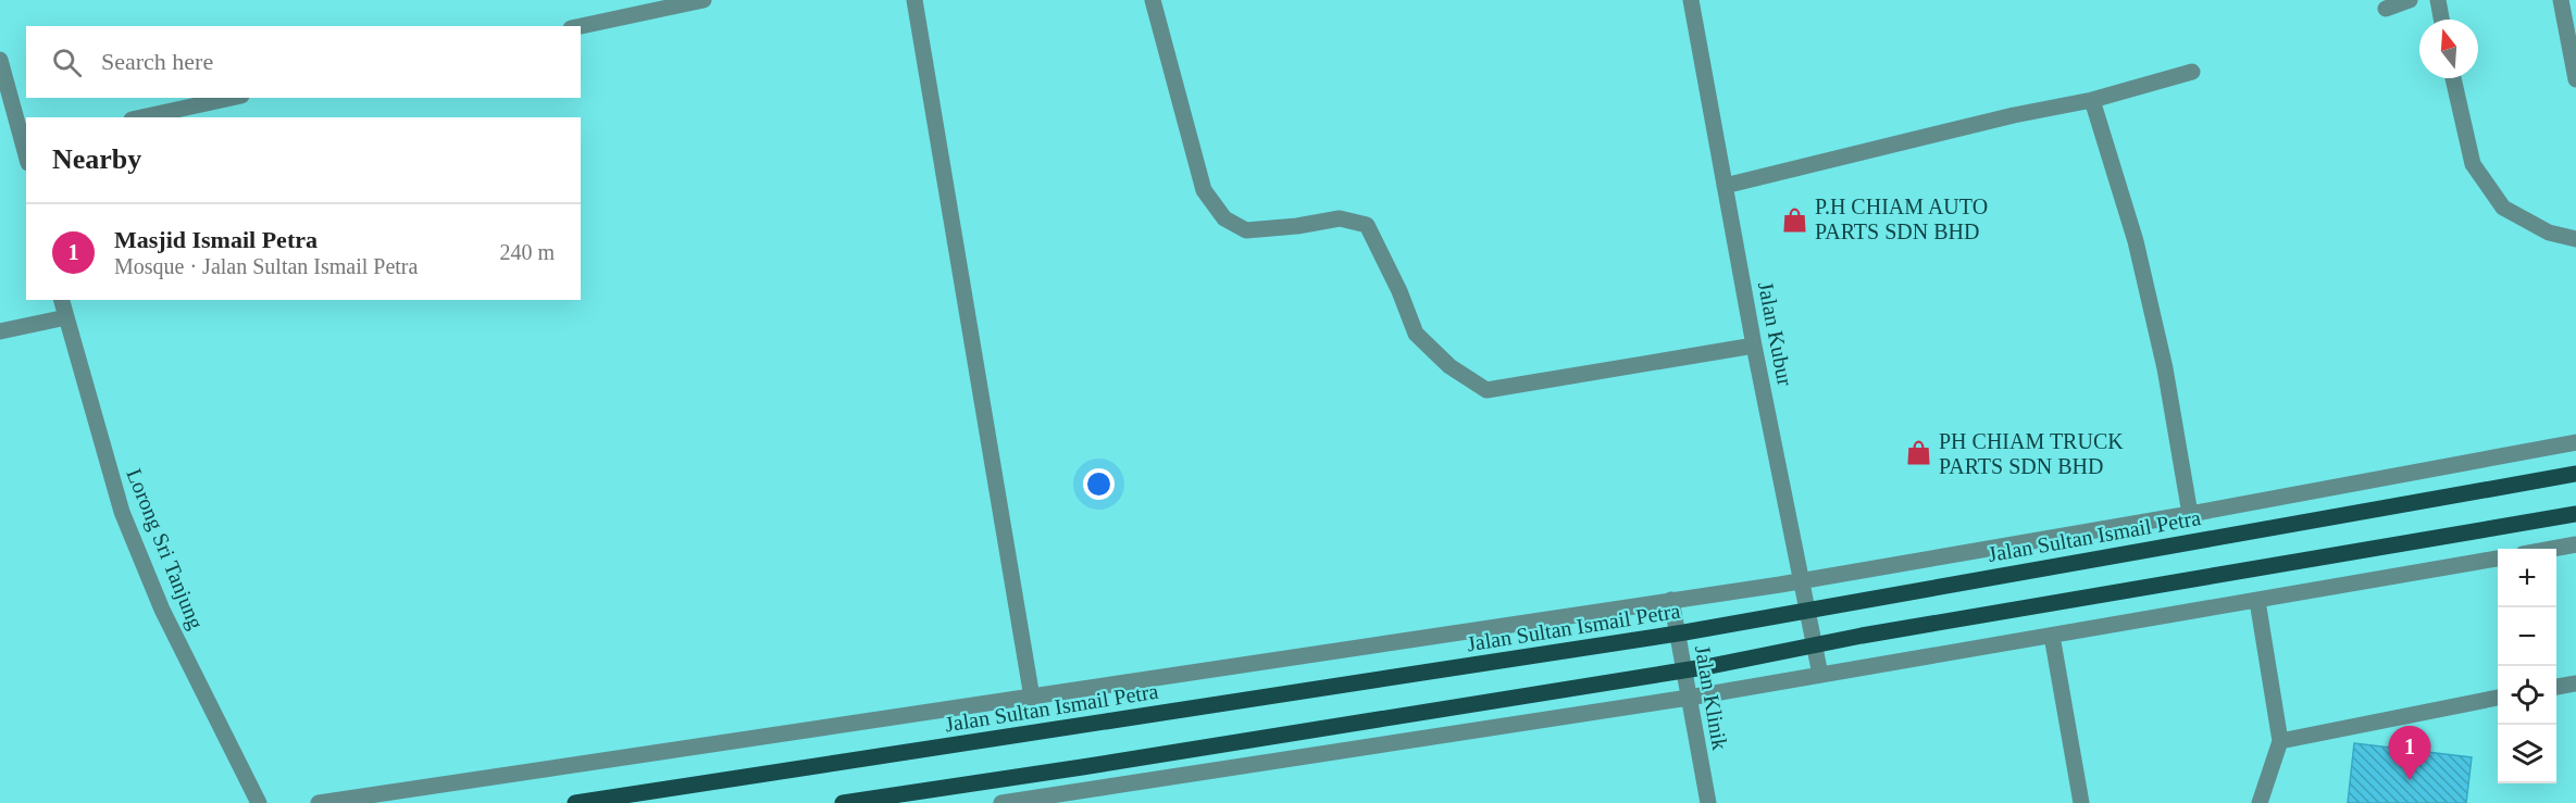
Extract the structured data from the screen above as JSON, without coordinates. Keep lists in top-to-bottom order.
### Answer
{
  "streets": {
    "main road": ["Jalan Sultan Ismail Petra"],
    "street": ["Jalan Kubur", "Lorong Sri Tanjung", "Jalan Klinik"]
  },
  "places": {
    "shop": ["P.H CHIAM AUTO PARTS SDN BHD", "PH CHIAM TRUCK PARTS SDN BHD"]
  },
  "north": "top",
  "page": {
    "search": "Search here",
    "heading": "Nearby",
    "list": [
      {
        "mark": "1",
        "name": "Masjid Ismail Petra",
        "note": "Mosque · Jalan Sultan Ismail Petra",
        "value": "240 m"
      }
    ],
    "map_buttons": ["+", "−"],
    "pins": "1"
  }
}
